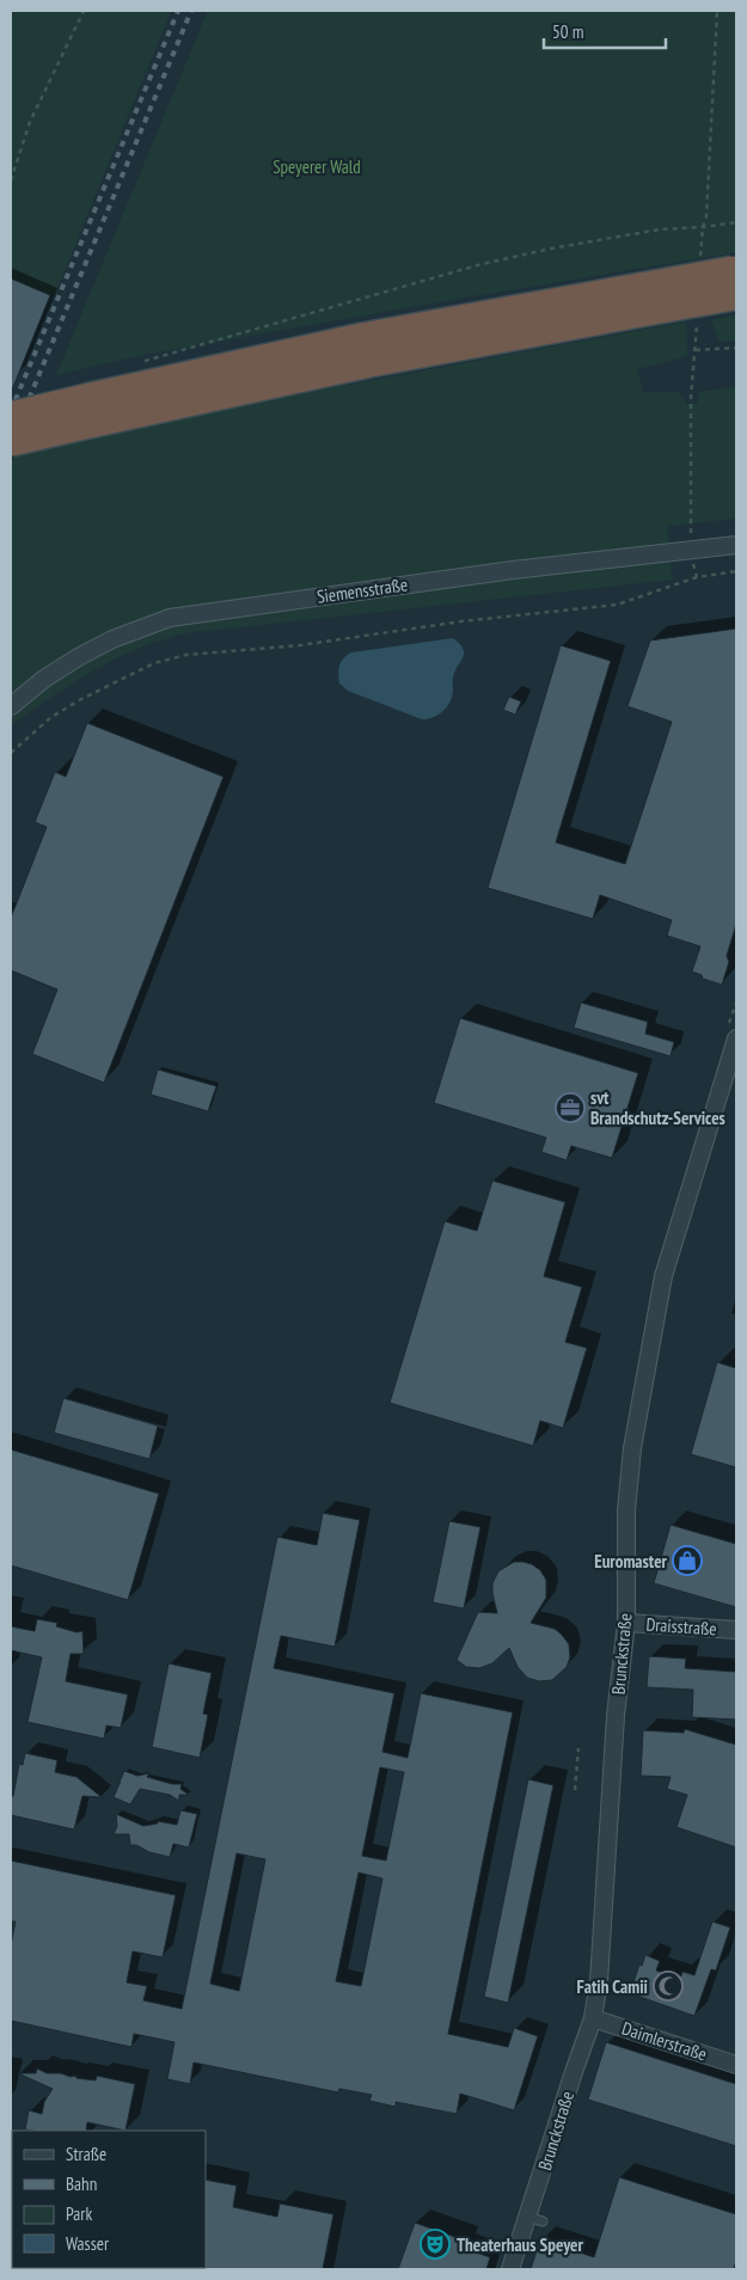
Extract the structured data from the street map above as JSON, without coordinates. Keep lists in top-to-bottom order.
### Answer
{
  "streets": {
    "street": [
      "Siemensstraße",
      "Draisstraße",
      "Brunckstraße",
      "Daimlerstraße"
    ]
  },
  "crossings": [
    ["Draisstraße", "Brunckstraße"],
    ["Brunckstraße", "Daimlerstraße"]
  ],
  "parks": ["Speyerer Wald"],
  "places": {
    "office": ["svt Brandschutz-Services"],
    "shop": ["Euromaster"],
    "mosque": ["Fatih Camii"],
    "theatre": ["Theaterhaus Speyer"]
  },
  "legend": [
    "Straße",
    "Bahn",
    "Park",
    "Wasser"
  ],
  "scale_bar": "50 m"
}
